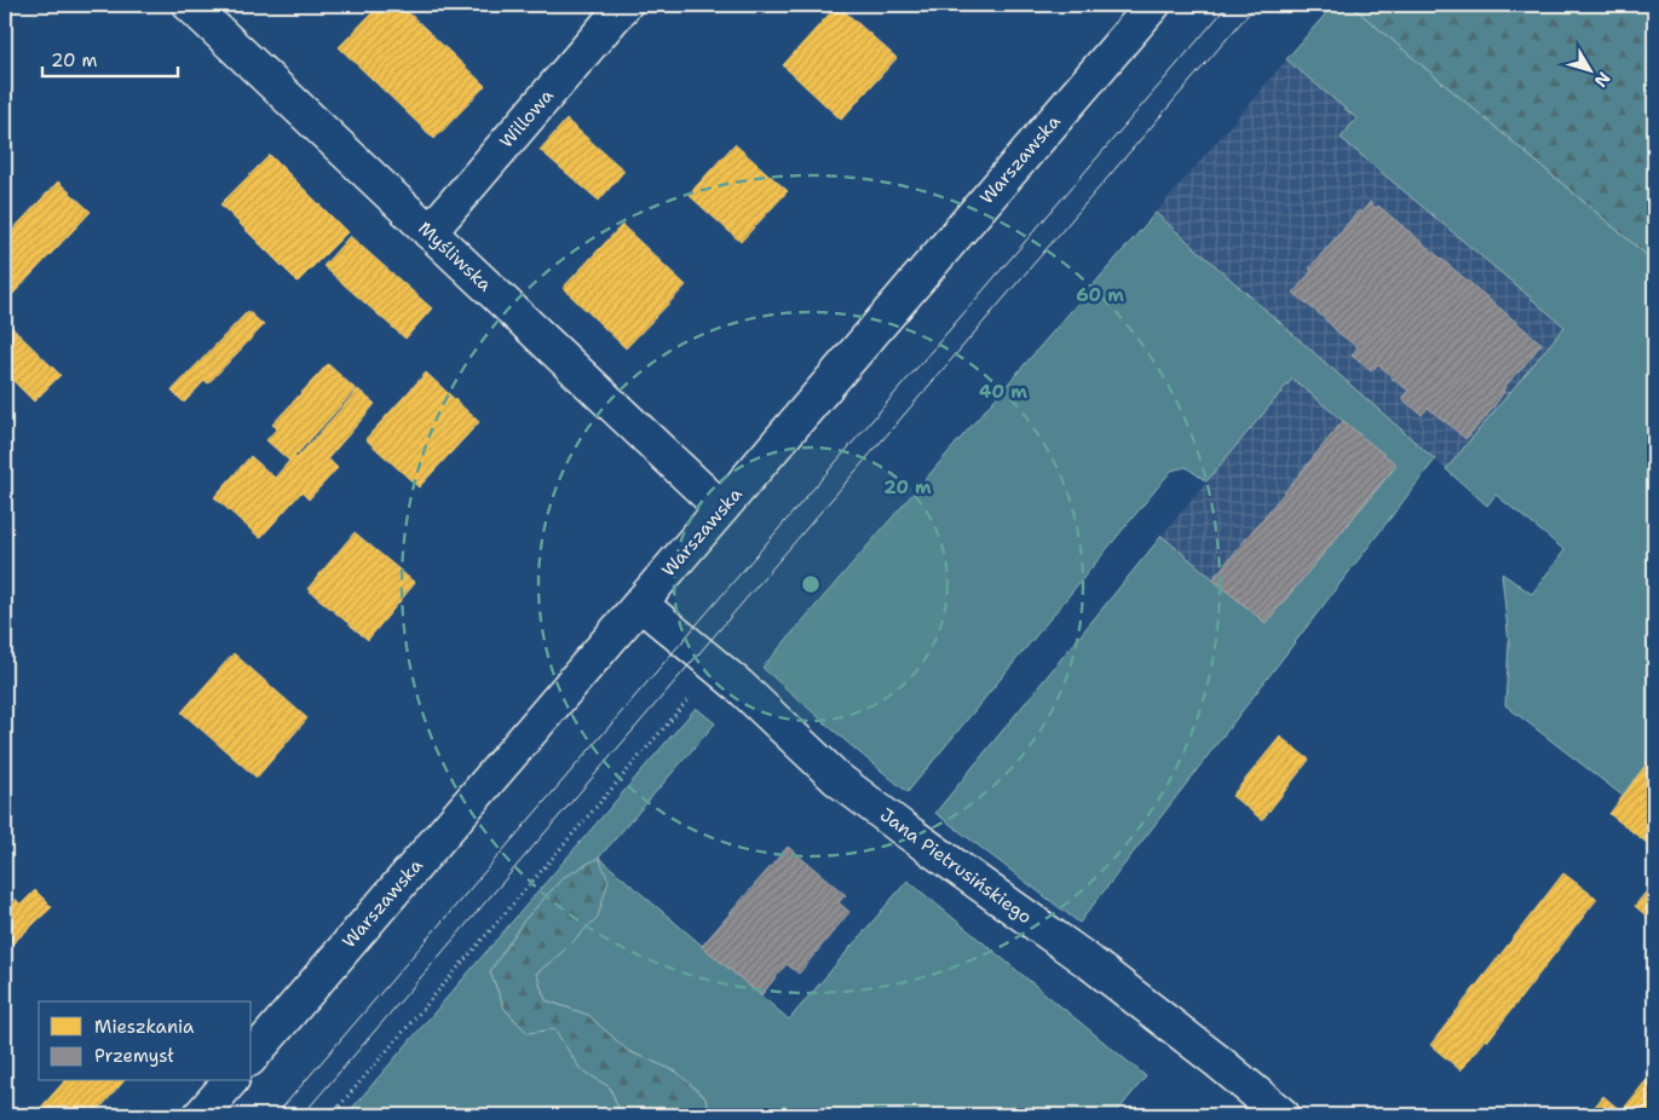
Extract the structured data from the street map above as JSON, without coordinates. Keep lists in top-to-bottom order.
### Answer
{
  "streets": {
    "street": [
      "Willowa",
      "Warszawska",
      "Myśliwska",
      "Jana Pietrusińskiego"
    ]
  },
  "crossings": [
    ["Willowa", "Myśliwska"],
    ["Warszawska", "Myśliwska"],
    ["Warszawska", "Jana Pietrusińskiego"]
  ],
  "legend": ["Mieszkania", "Przemysł"],
  "scale_bar": "20 m",
  "north": "bottom right",
  "rings": ["60 m", "40 m", "20 m"]
}
